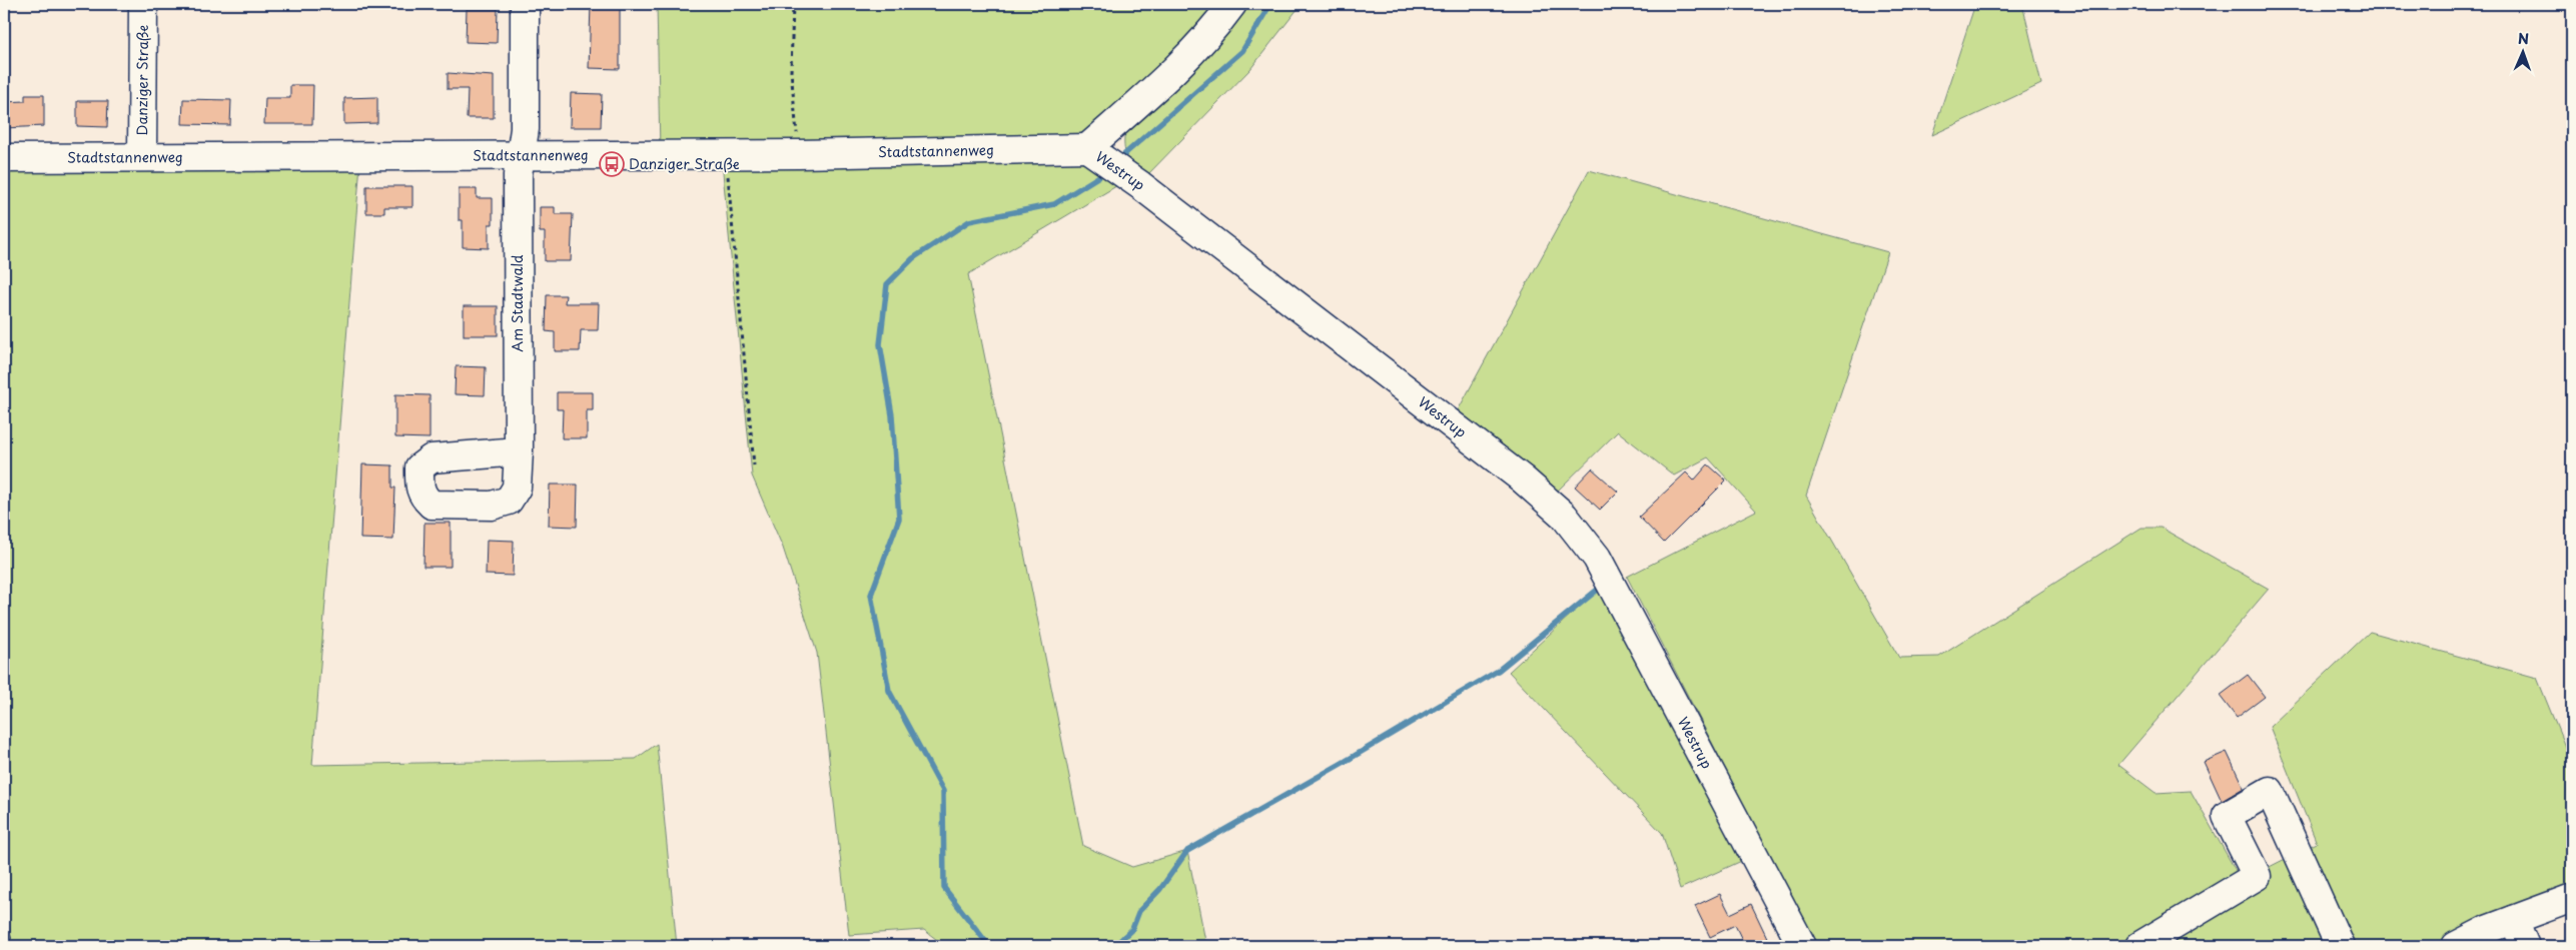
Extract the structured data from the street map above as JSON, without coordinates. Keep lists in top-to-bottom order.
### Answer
{
  "streets": {
    "street": [
      "Danziger Straße",
      "Stadtstannenweg",
      "Westrup",
      "Am Stadtwald"
    ]
  },
  "crossings": [
    ["Danziger Straße", "Stadtstannenweg"],
    ["Stadtstannenweg", "Westrup"],
    ["Stadtstannenweg", "Am Stadtwald"]
  ],
  "places": {
    "bus stop": ["Danziger Straße"]
  },
  "north": "top"
}
